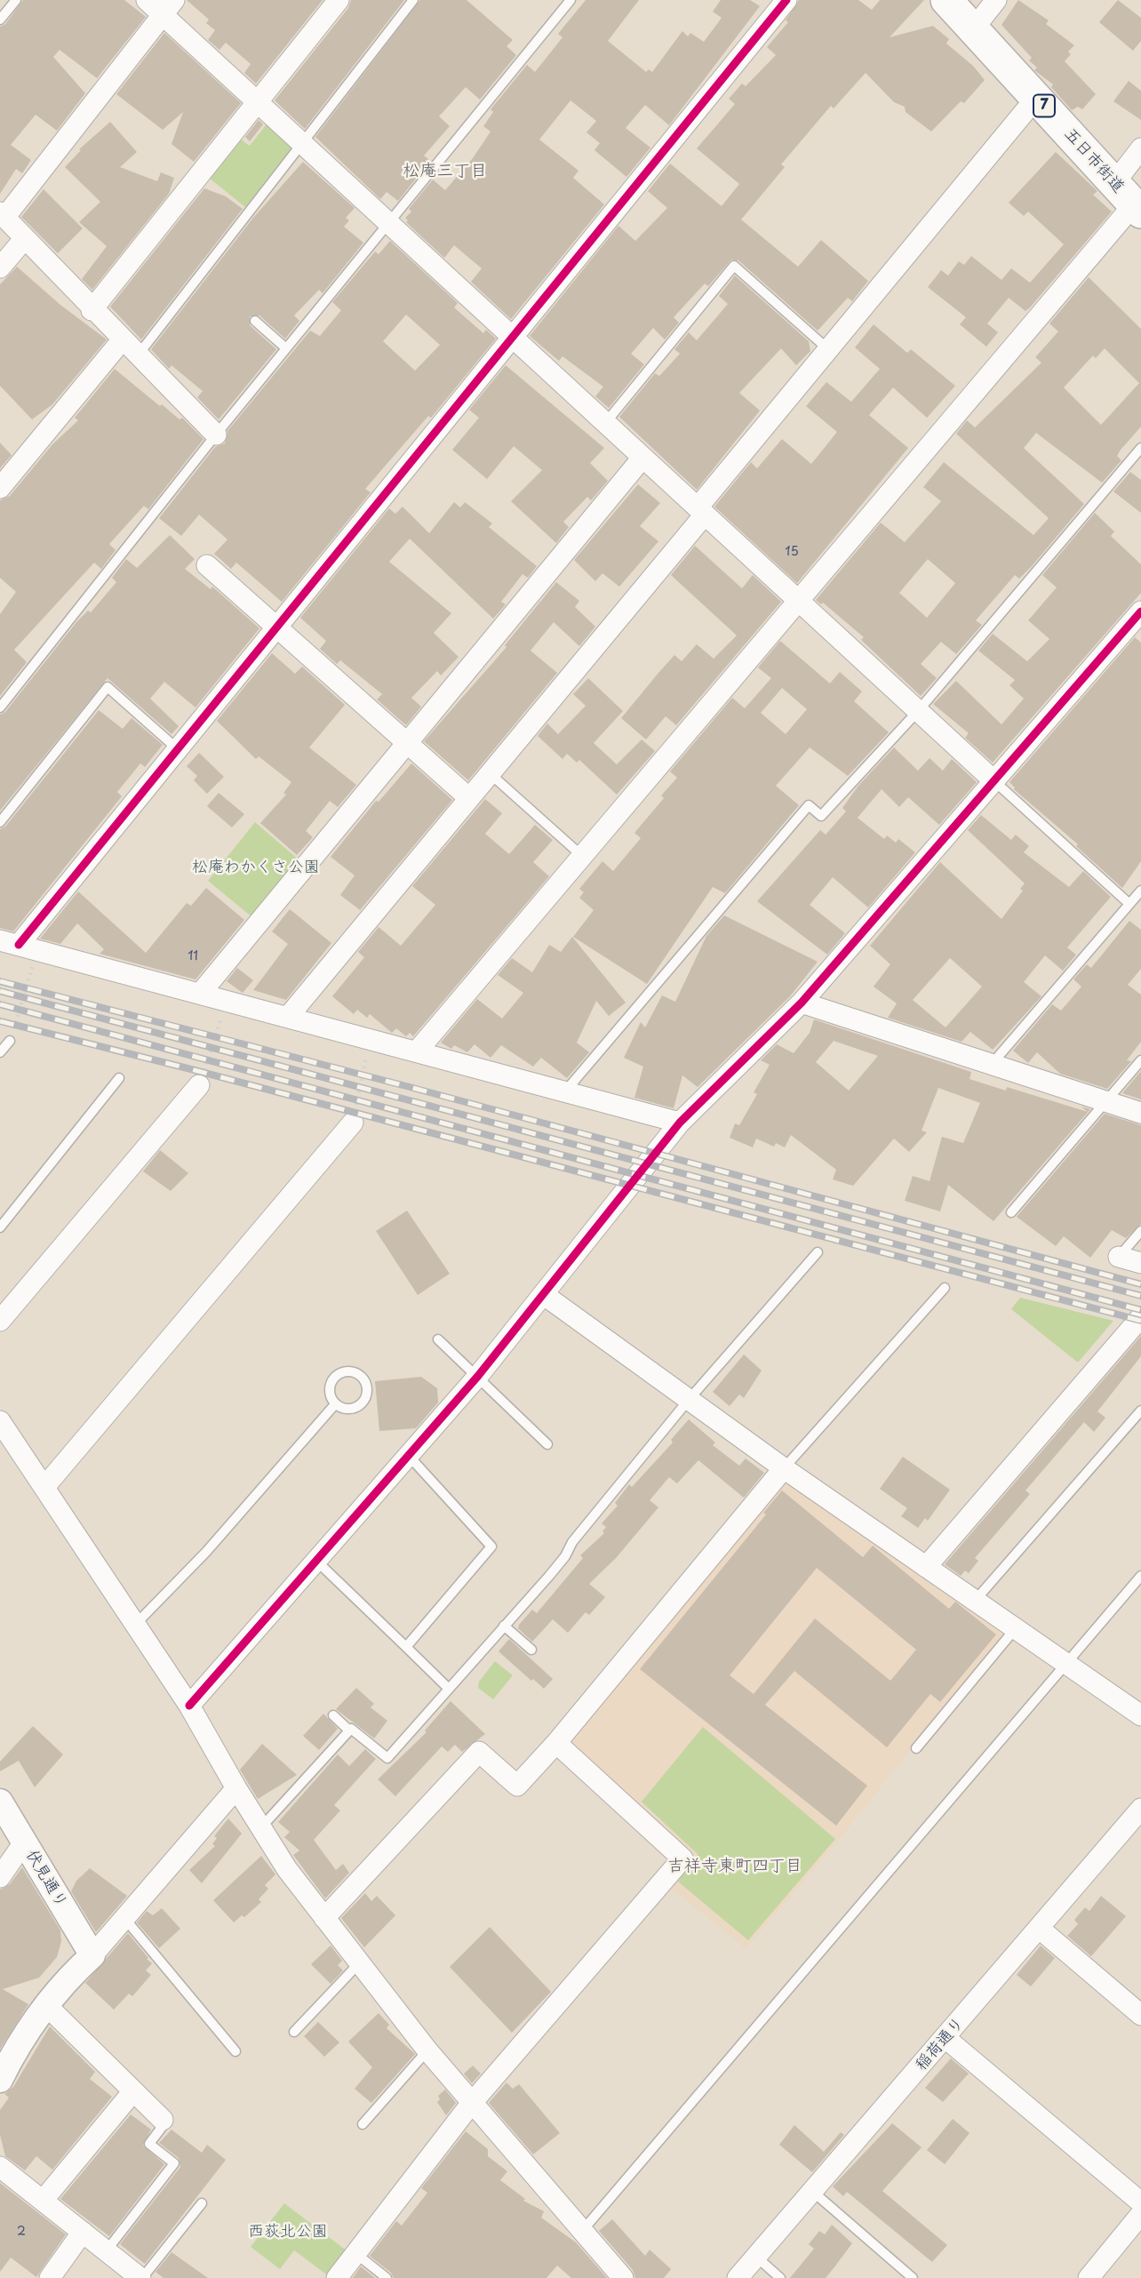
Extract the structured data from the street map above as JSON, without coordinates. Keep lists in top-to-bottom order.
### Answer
{
  "streets": {
    "main road": ["7", "五日市街道"],
    "street": ["伏見通り", "稲荷通り"]
  },
  "districts": ["松庵三丁目", "吉祥寺東町四丁目"],
  "parks": ["松庵わかくさ公園", "西荻北公園"],
  "house_numbers": ["15", "11", "2"]
}
